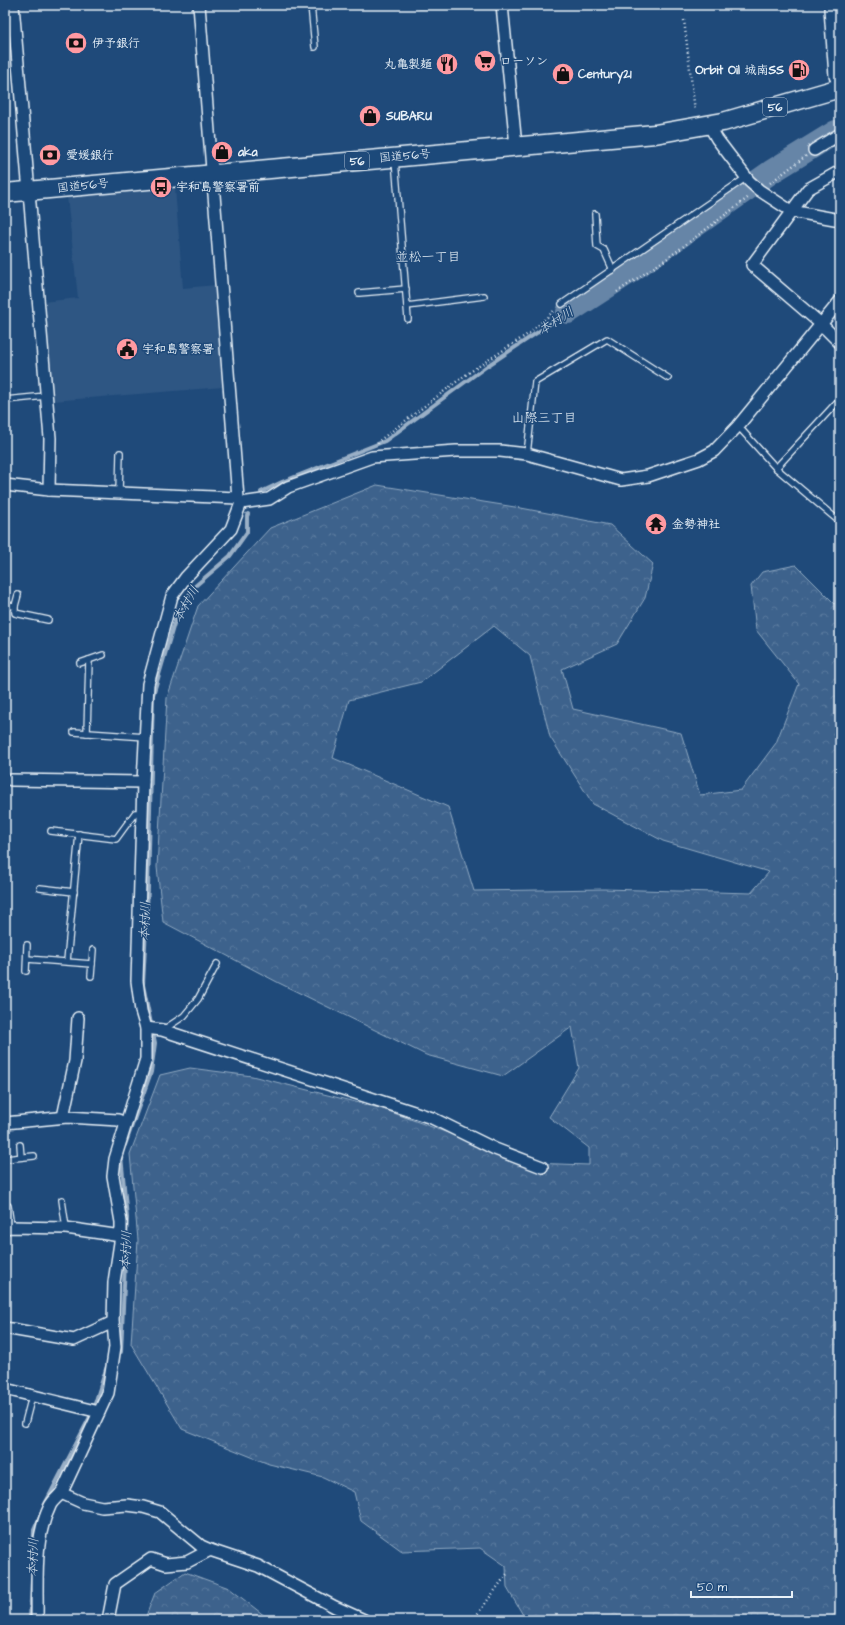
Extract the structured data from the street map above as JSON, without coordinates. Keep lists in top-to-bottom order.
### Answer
{
  "streets": {
    "highway": ["56", "国道56号"]
  },
  "crossings": [
    ["56", "国道56号"]
  ],
  "districts": ["並松一丁目", "山際三丁目"],
  "water": ["本村川"],
  "places": {
    "bank": ["伊予銀行", "愛媛銀行"],
    "supermarket": ["ローソン"],
    "restaurant": ["丸亀製麺"],
    "fuel station": ["Orbit Oil 城南SS"],
    "shop": ["Century21", "SUBARU", "aka"],
    "bus stop": ["宇和島警察署前"],
    "public building": ["宇和島警察署"],
    "temple": ["金勢神社"]
  },
  "scale_bar": "50 m"
}
